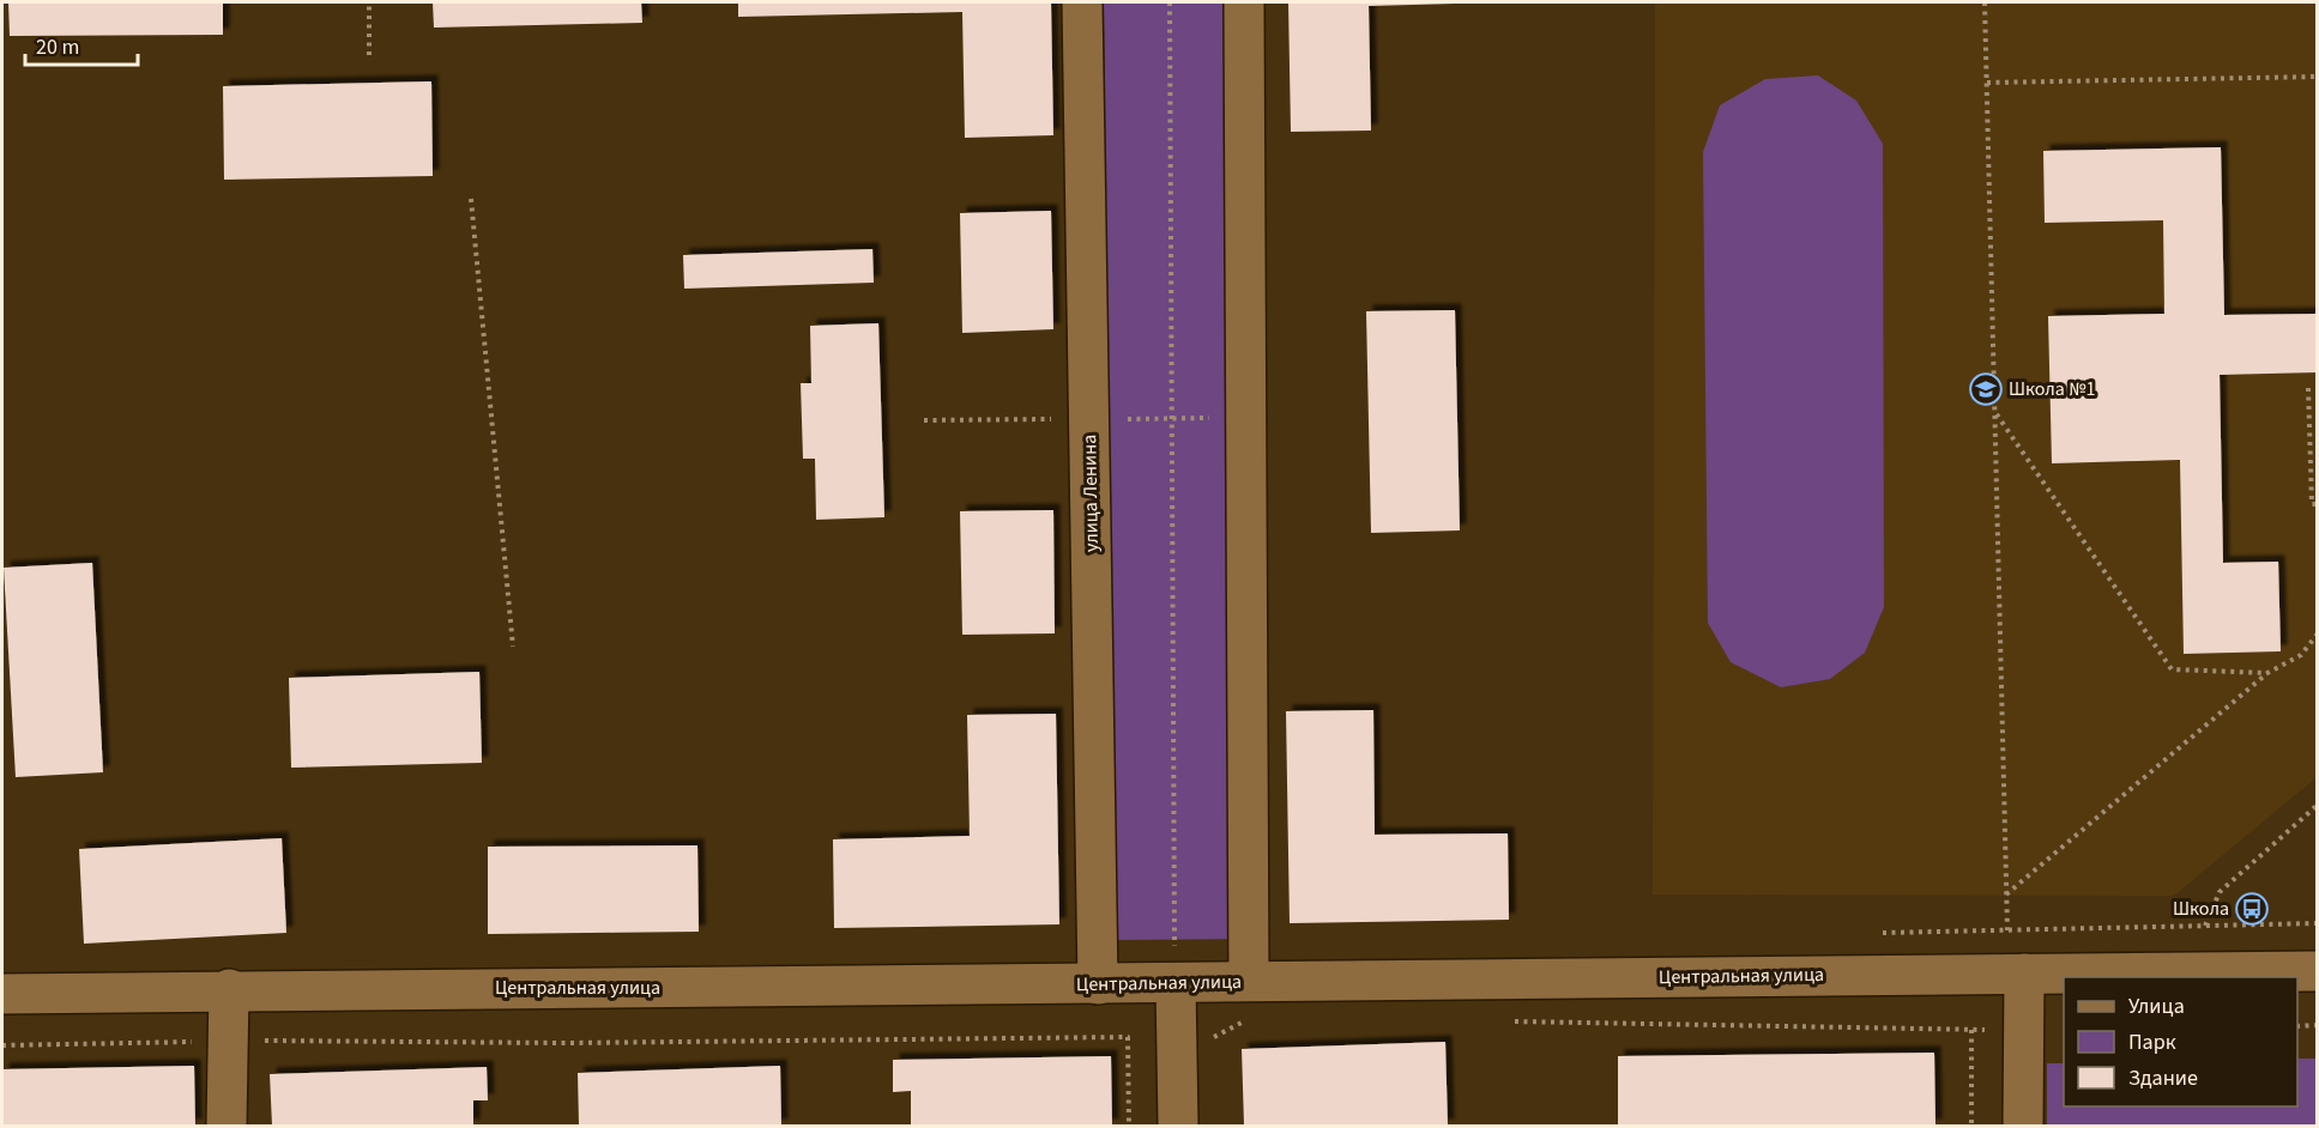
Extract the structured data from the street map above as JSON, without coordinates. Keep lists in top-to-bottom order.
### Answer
{
  "streets": {
    "street": ["улица Ленина", "Центральная улица"]
  },
  "crossings": [
    ["улица Ленина", "Центральная улица"]
  ],
  "places": {
    "school or university": ["Школа №1"],
    "bus stop": ["Школа"]
  },
  "legend": ["Улица", "Парк", "Здание"],
  "scale_bar": "20 m"
}
